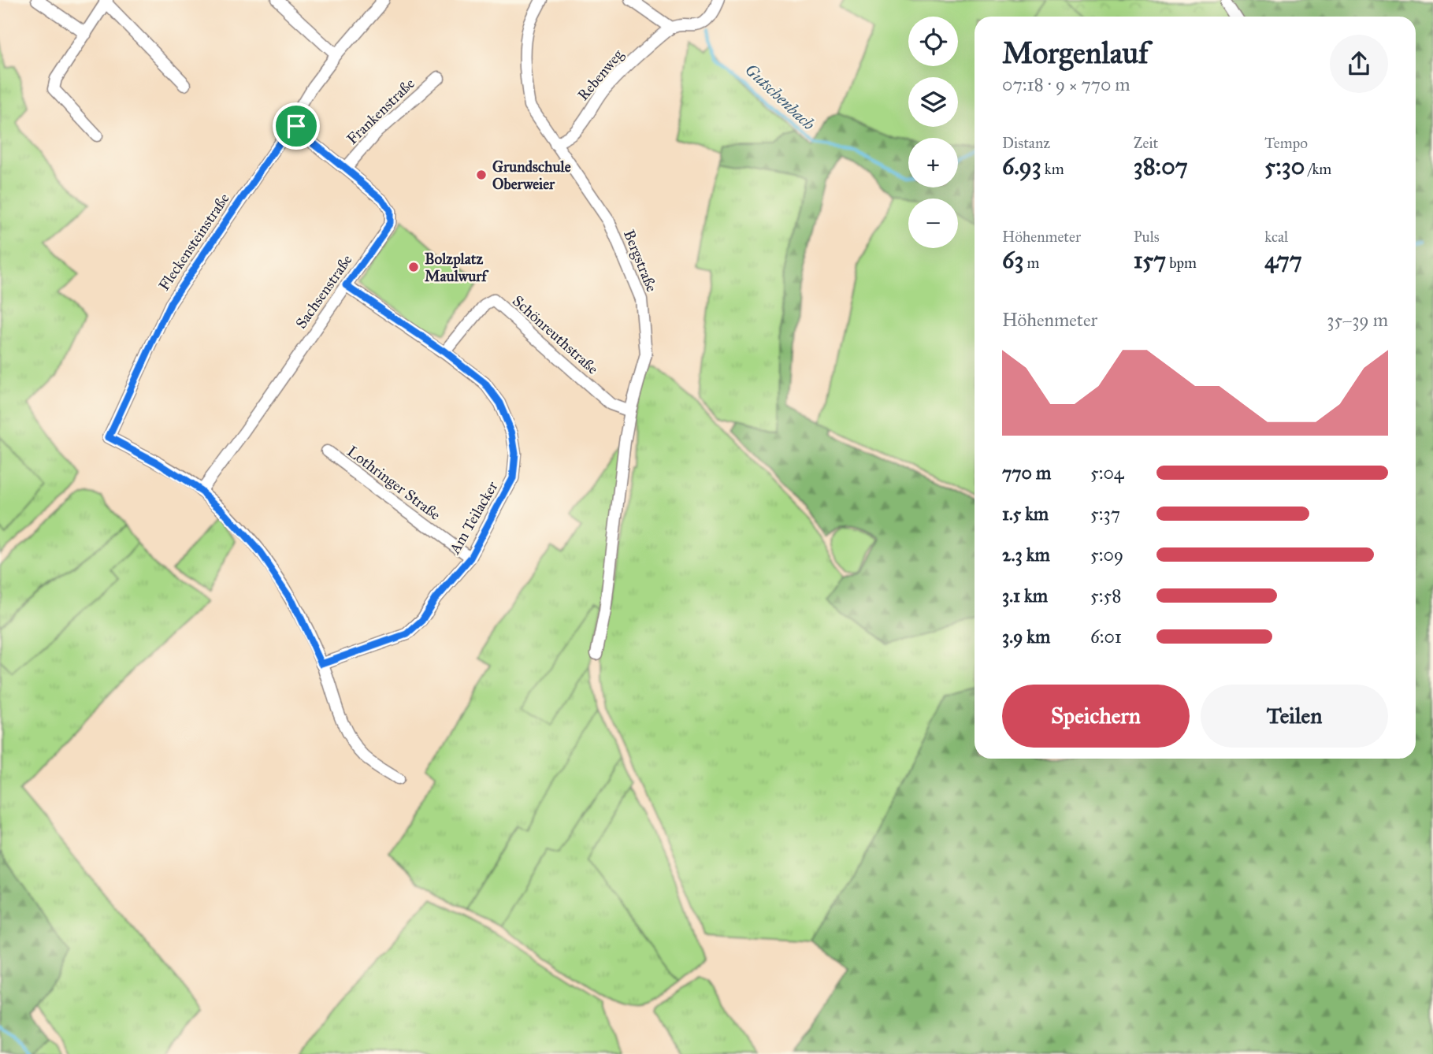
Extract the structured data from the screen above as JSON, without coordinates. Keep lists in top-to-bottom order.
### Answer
{
  "streets": {
    "street": [
      "Rebenweg",
      "Frankenstraße",
      "Fleckensteinstraße",
      "Bergstraße",
      "Sachsenstraße",
      "Schönreuthstraße",
      "Lothringer Straße",
      "Am Teilacker"
    ]
  },
  "crossings": [
    ["Rebenweg", "Bergstraße"],
    ["Frankenstraße", "Sachsenstraße"],
    ["Fleckensteinstraße", "Sachsenstraße"],
    ["Bergstraße", "Schönreuthstraße"],
    ["Sachsenstraße", "Am Teilacker"],
    ["Schönreuthstraße", "Am Teilacker"],
    ["Lothringer Straße", "Am Teilacker"]
  ],
  "water": ["Gutschenbach"],
  "places": ["Grundschule Oberweier", "Bolzplatz Maulwurf"],
  "page": {
    "map_buttons": ["+", "−"],
    "heading": ["Morgenlauf", "07:18 · 9 × 770 m"],
    "stats": [
      ["Distanz", "6.93 km"],
      ["Zeit", "38:07"],
      ["Tempo", "5:30 /km"],
      ["Höhenmeter", "63 m"],
      ["Puls", "157 bpm"],
      ["kcal", "477"]
    ],
    "chart": ["Höhenmeter", "35–39 m"],
    "list": [
      {
        "name": "770 m",
        "note": "5:04"
      },
      {
        "name": "1.5 km",
        "note": "5:37"
      },
      {
        "name": "2.3 km",
        "note": "5:09"
      },
      {
        "name": "3.1 km",
        "note": "5:58"
      },
      {
        "name": "3.9 km",
        "note": "6:01"
      }
    ],
    "buttons": ["Speichern", "Teilen"]
  }
}
